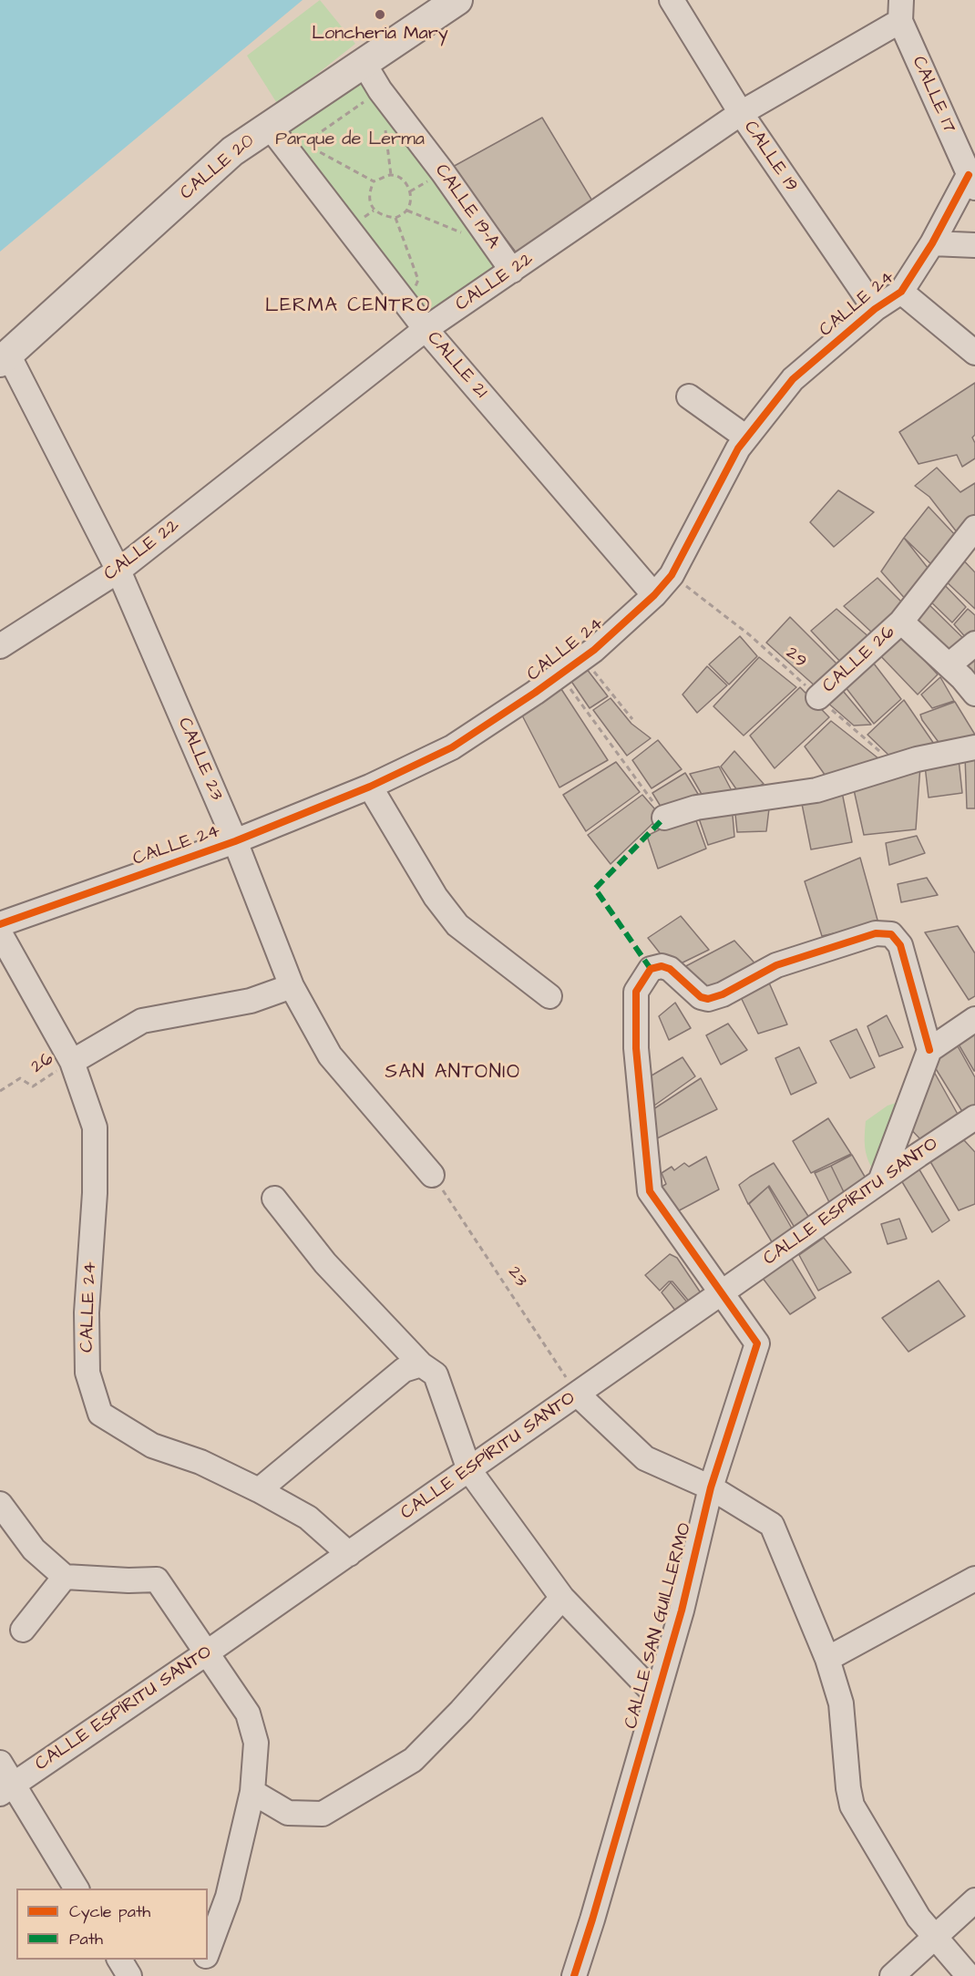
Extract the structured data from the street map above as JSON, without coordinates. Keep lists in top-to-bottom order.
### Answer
{
  "streets": {
    "main road": ["CALLE 20"],
    "street": [
      "CALLE 17",
      "CALLE 19",
      "CALLE 19-A",
      "CALLE 22",
      "CALLE 24",
      "CALLE 21",
      "CALLE 26",
      "CALLE 23",
      "CALLE ESPÍRITU SANTO",
      "CALLE SAN GUILLERMO"
    ],
    "path": ["29", "26", "23"]
  },
  "crossings": [
    ["CALLE 17", "CALLE 22"],
    ["CALLE 17", "CALLE 24"],
    ["CALLE 19", "CALLE 22"],
    ["CALLE 19", "CALLE 24"],
    ["CALLE 20", "CALLE 19-A"],
    ["CALLE 20", "CALLE 21"],
    ["CALLE 20", "CALLE 23"],
    ["CALLE 19-A", "CALLE 22"],
    ["CALLE 22", "CALLE 21"],
    ["CALLE 22", "CALLE 23"],
    ["CALLE 24", "CALLE 21"],
    ["CALLE 24", "29"],
    ["CALLE 24", "CALLE 23"],
    ["CALLE 24", "26"],
    ["CALLE 24", "CALLE ESPÍRITU SANTO"],
    ["29", "CALLE 26"],
    ["CALLE 23", "23"],
    ["CALLE ESPÍRITU SANTO", "23"],
    ["CALLE ESPÍRITU SANTO", "CALLE SAN GUILLERMO"]
  ],
  "districts": ["LERMA CENTRO", "SAN ANTONIO"],
  "parks": ["Parque de Lerma"],
  "places": ["Loncheria Mary"],
  "legend": ["Cycle path", "Path"]
}
